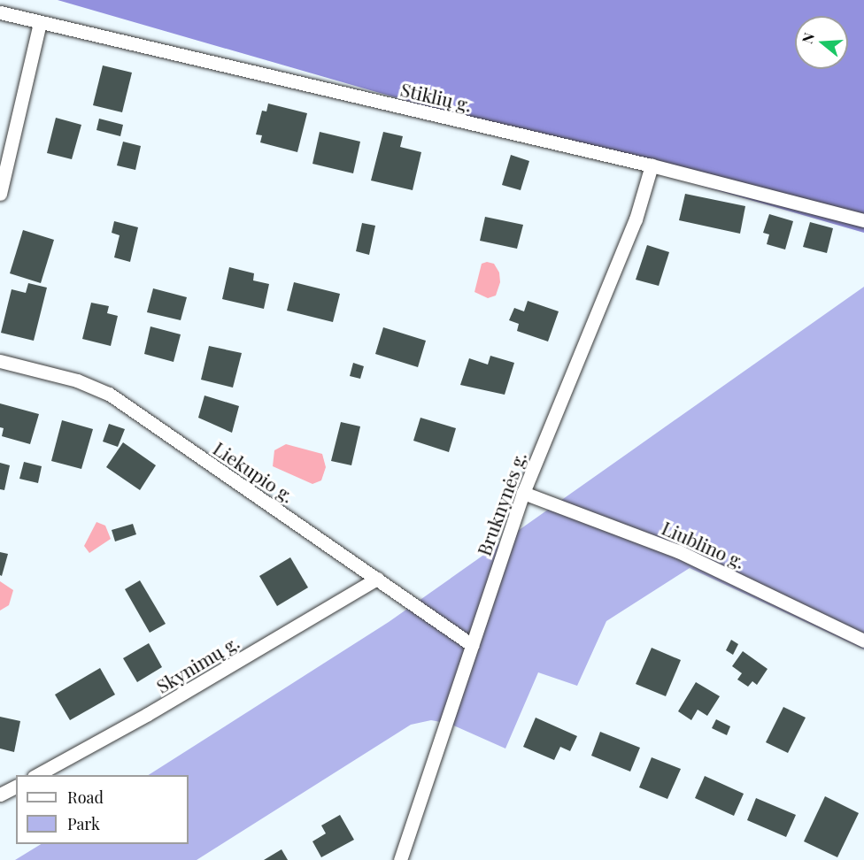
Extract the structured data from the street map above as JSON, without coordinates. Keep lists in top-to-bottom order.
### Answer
{
  "streets": {
    "street": [
      "Stiklių g.",
      "Liekupio g.",
      "Bruknynės g.",
      "Liublino g.",
      "Skynimų g."
    ]
  },
  "crossings": [
    ["Stiklių g.", "Bruknynės g."],
    ["Liekupio g.", "Bruknynės g."],
    ["Liekupio g.", "Skynimų g."],
    ["Bruknynės g.", "Liublino g."]
  ],
  "legend": ["Road", "Park"],
  "north": "left"
}
